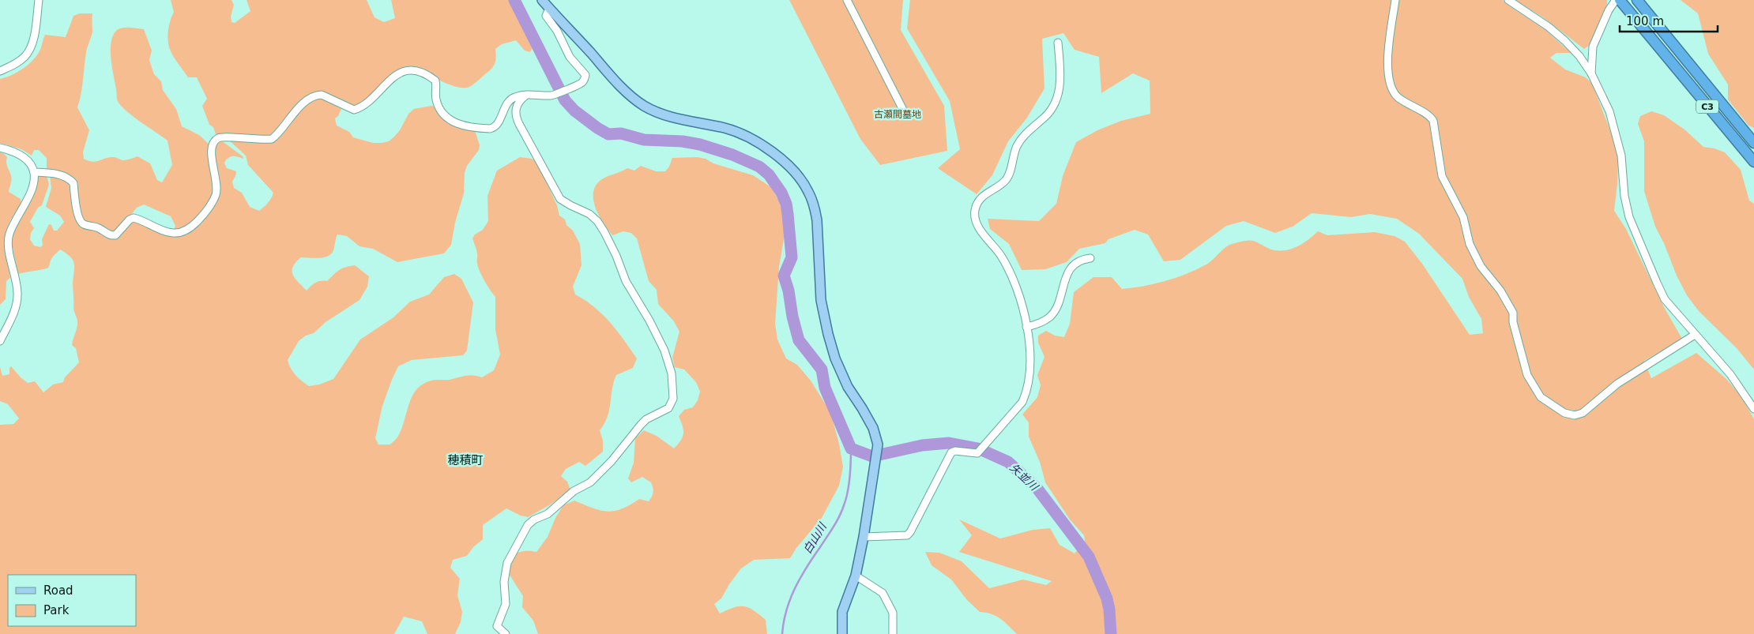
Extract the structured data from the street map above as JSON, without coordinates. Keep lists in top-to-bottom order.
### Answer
{
  "streets": {
    "highway": ["C3"]
  },
  "districts": ["穂積町"],
  "water": ["矢並川", "白山川"],
  "parks": ["古瀬間墓地"],
  "legend": ["Road", "Park"],
  "scale_bar": "100 m"
}
